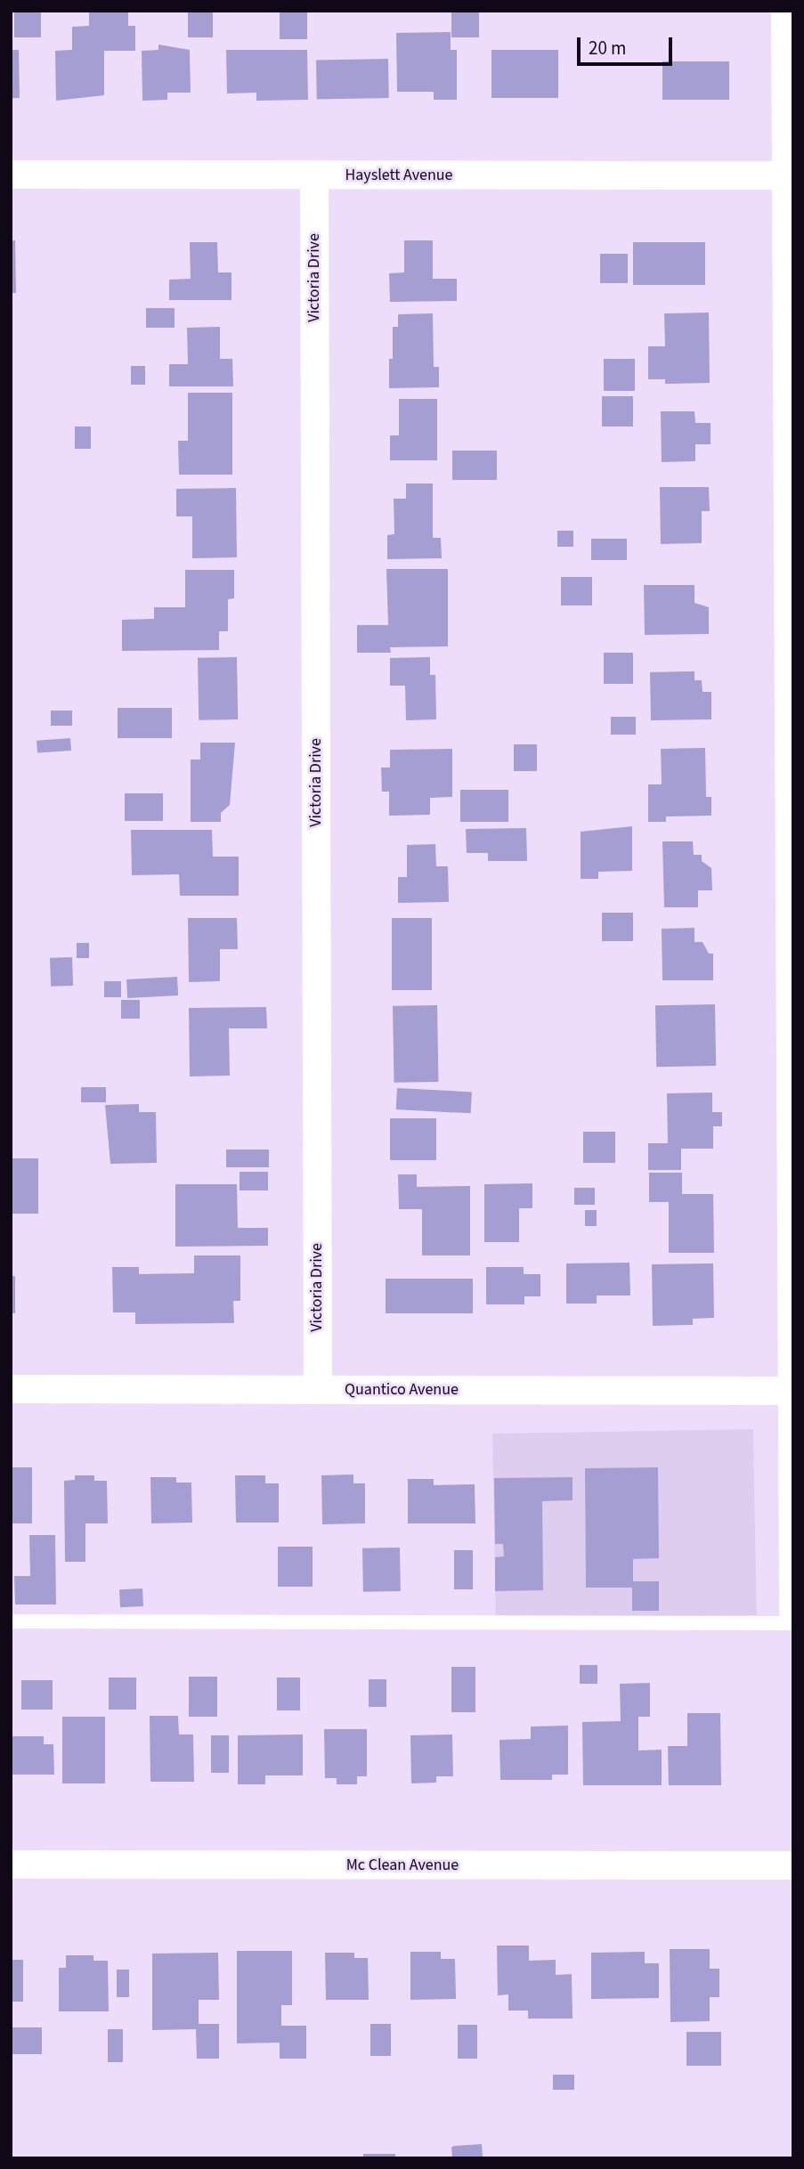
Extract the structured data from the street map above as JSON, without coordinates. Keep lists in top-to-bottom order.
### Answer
{
  "streets": {
    "street": [
      "Hayslett Avenue",
      "Victoria Drive",
      "Quantico Avenue",
      "Mc Clean Avenue"
    ]
  },
  "crossings": [
    ["Hayslett Avenue", "Victoria Drive"],
    ["Victoria Drive", "Quantico Avenue"]
  ],
  "scale_bar": "20 m"
}
